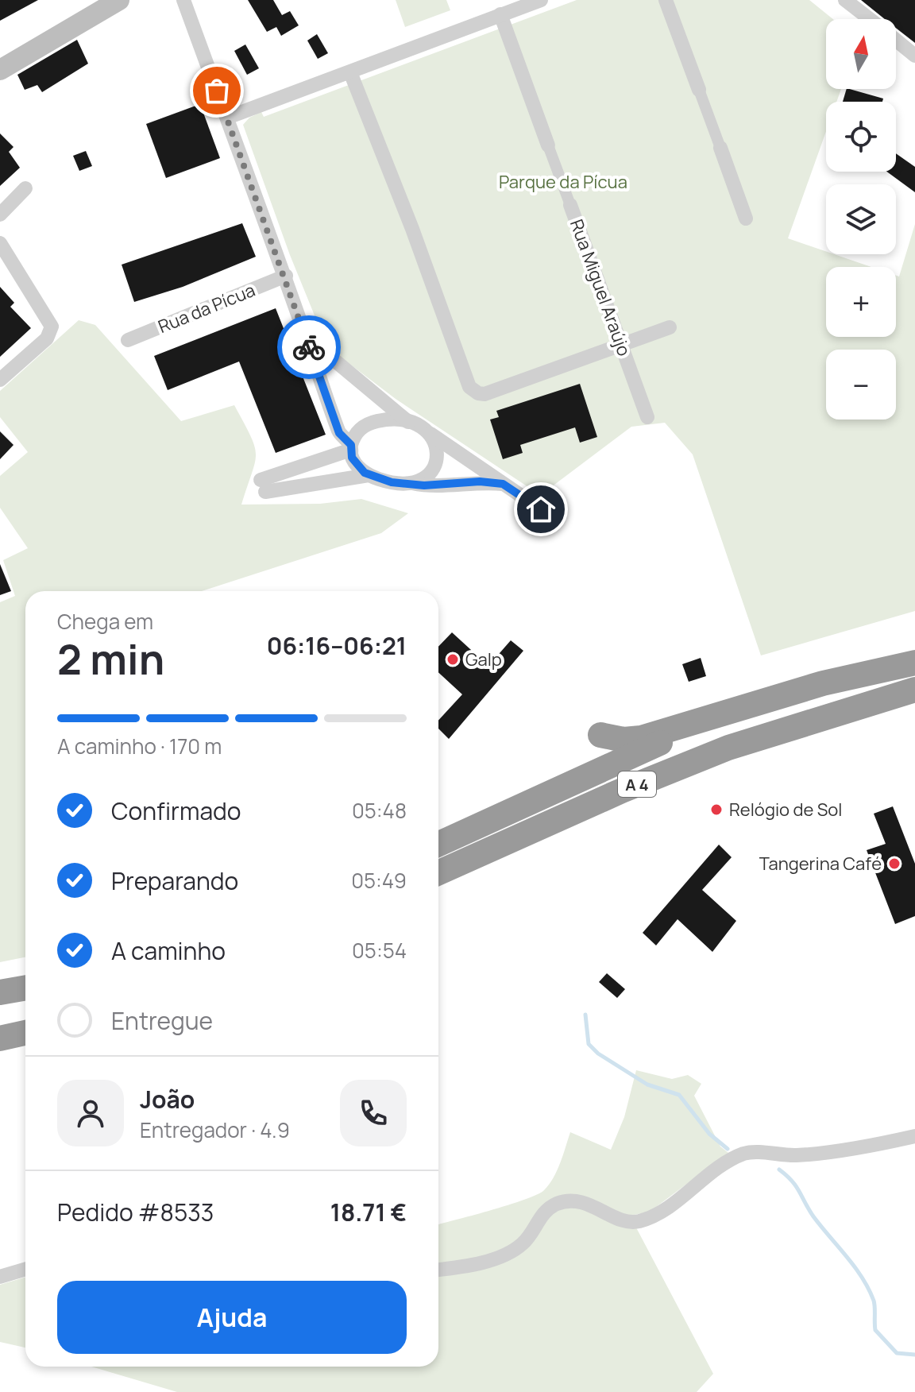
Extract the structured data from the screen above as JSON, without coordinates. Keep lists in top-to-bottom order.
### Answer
{
  "streets": {
    "highway": ["A 4"],
    "street": ["Rua Miguel Araújo", "Rua da Pícua"]
  },
  "parks": ["Parque da Pícua"],
  "places": ["Galp", "Relógio de Sol", "Tangerina Café"],
  "north": "top",
  "page": {
    "map_buttons": ["+", "−"],
    "heading": ["2 min", "Chega em", "06:16–06:21"],
    "panel": [
      "João",
      "Entregador · 4.9",
      "Pedido #8533",
      "18.71 €"
    ],
    "bar": "A caminho · 170 m",
    "list": [
      ["Confirmado", "05:48"],
      ["Preparando", "05:49"],
      ["A caminho", "05:54"],
      "Entregue"
    ],
    "buttons": "Ajuda"
  }
}
